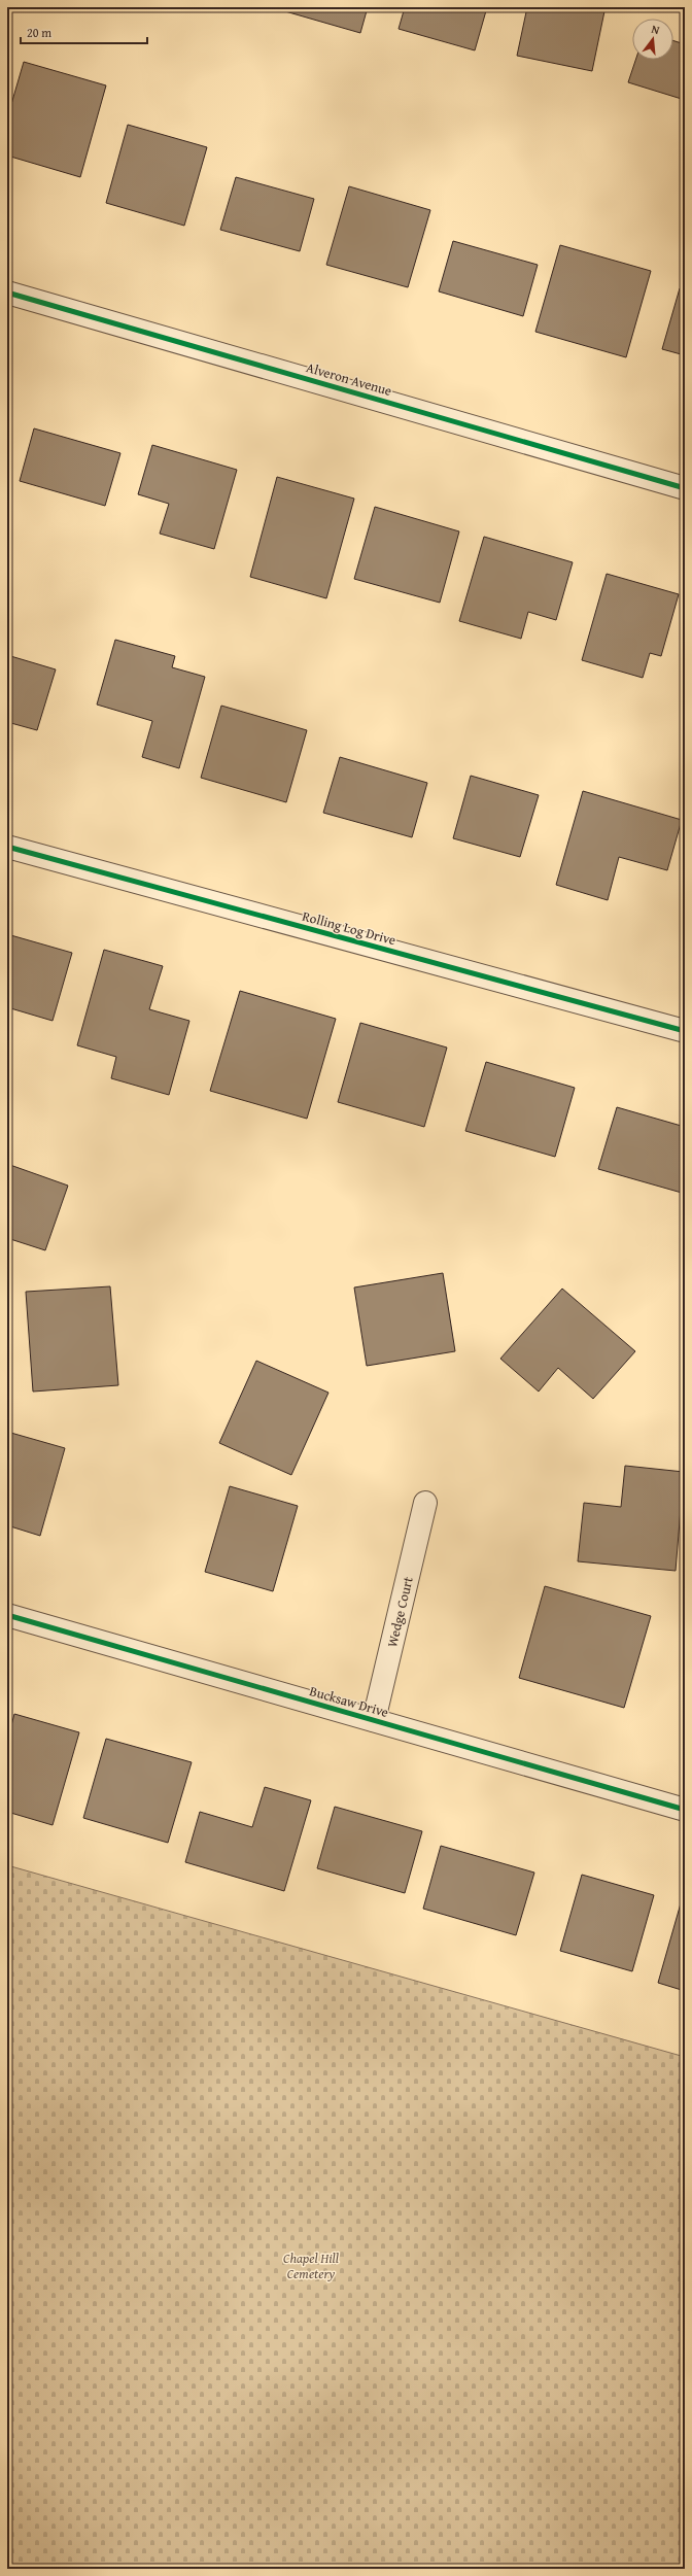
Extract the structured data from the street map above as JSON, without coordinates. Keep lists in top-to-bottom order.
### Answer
{
  "streets": {
    "street": [
      "Alveron Avenue",
      "Rolling Log Drive",
      "Wedge Court",
      "Bucksaw Drive"
    ]
  },
  "crossings": [
    ["Wedge Court", "Bucksaw Drive"]
  ],
  "parks": ["Chapel Hill Cemetery"],
  "scale_bar": "20 m",
  "north": "top"
}
